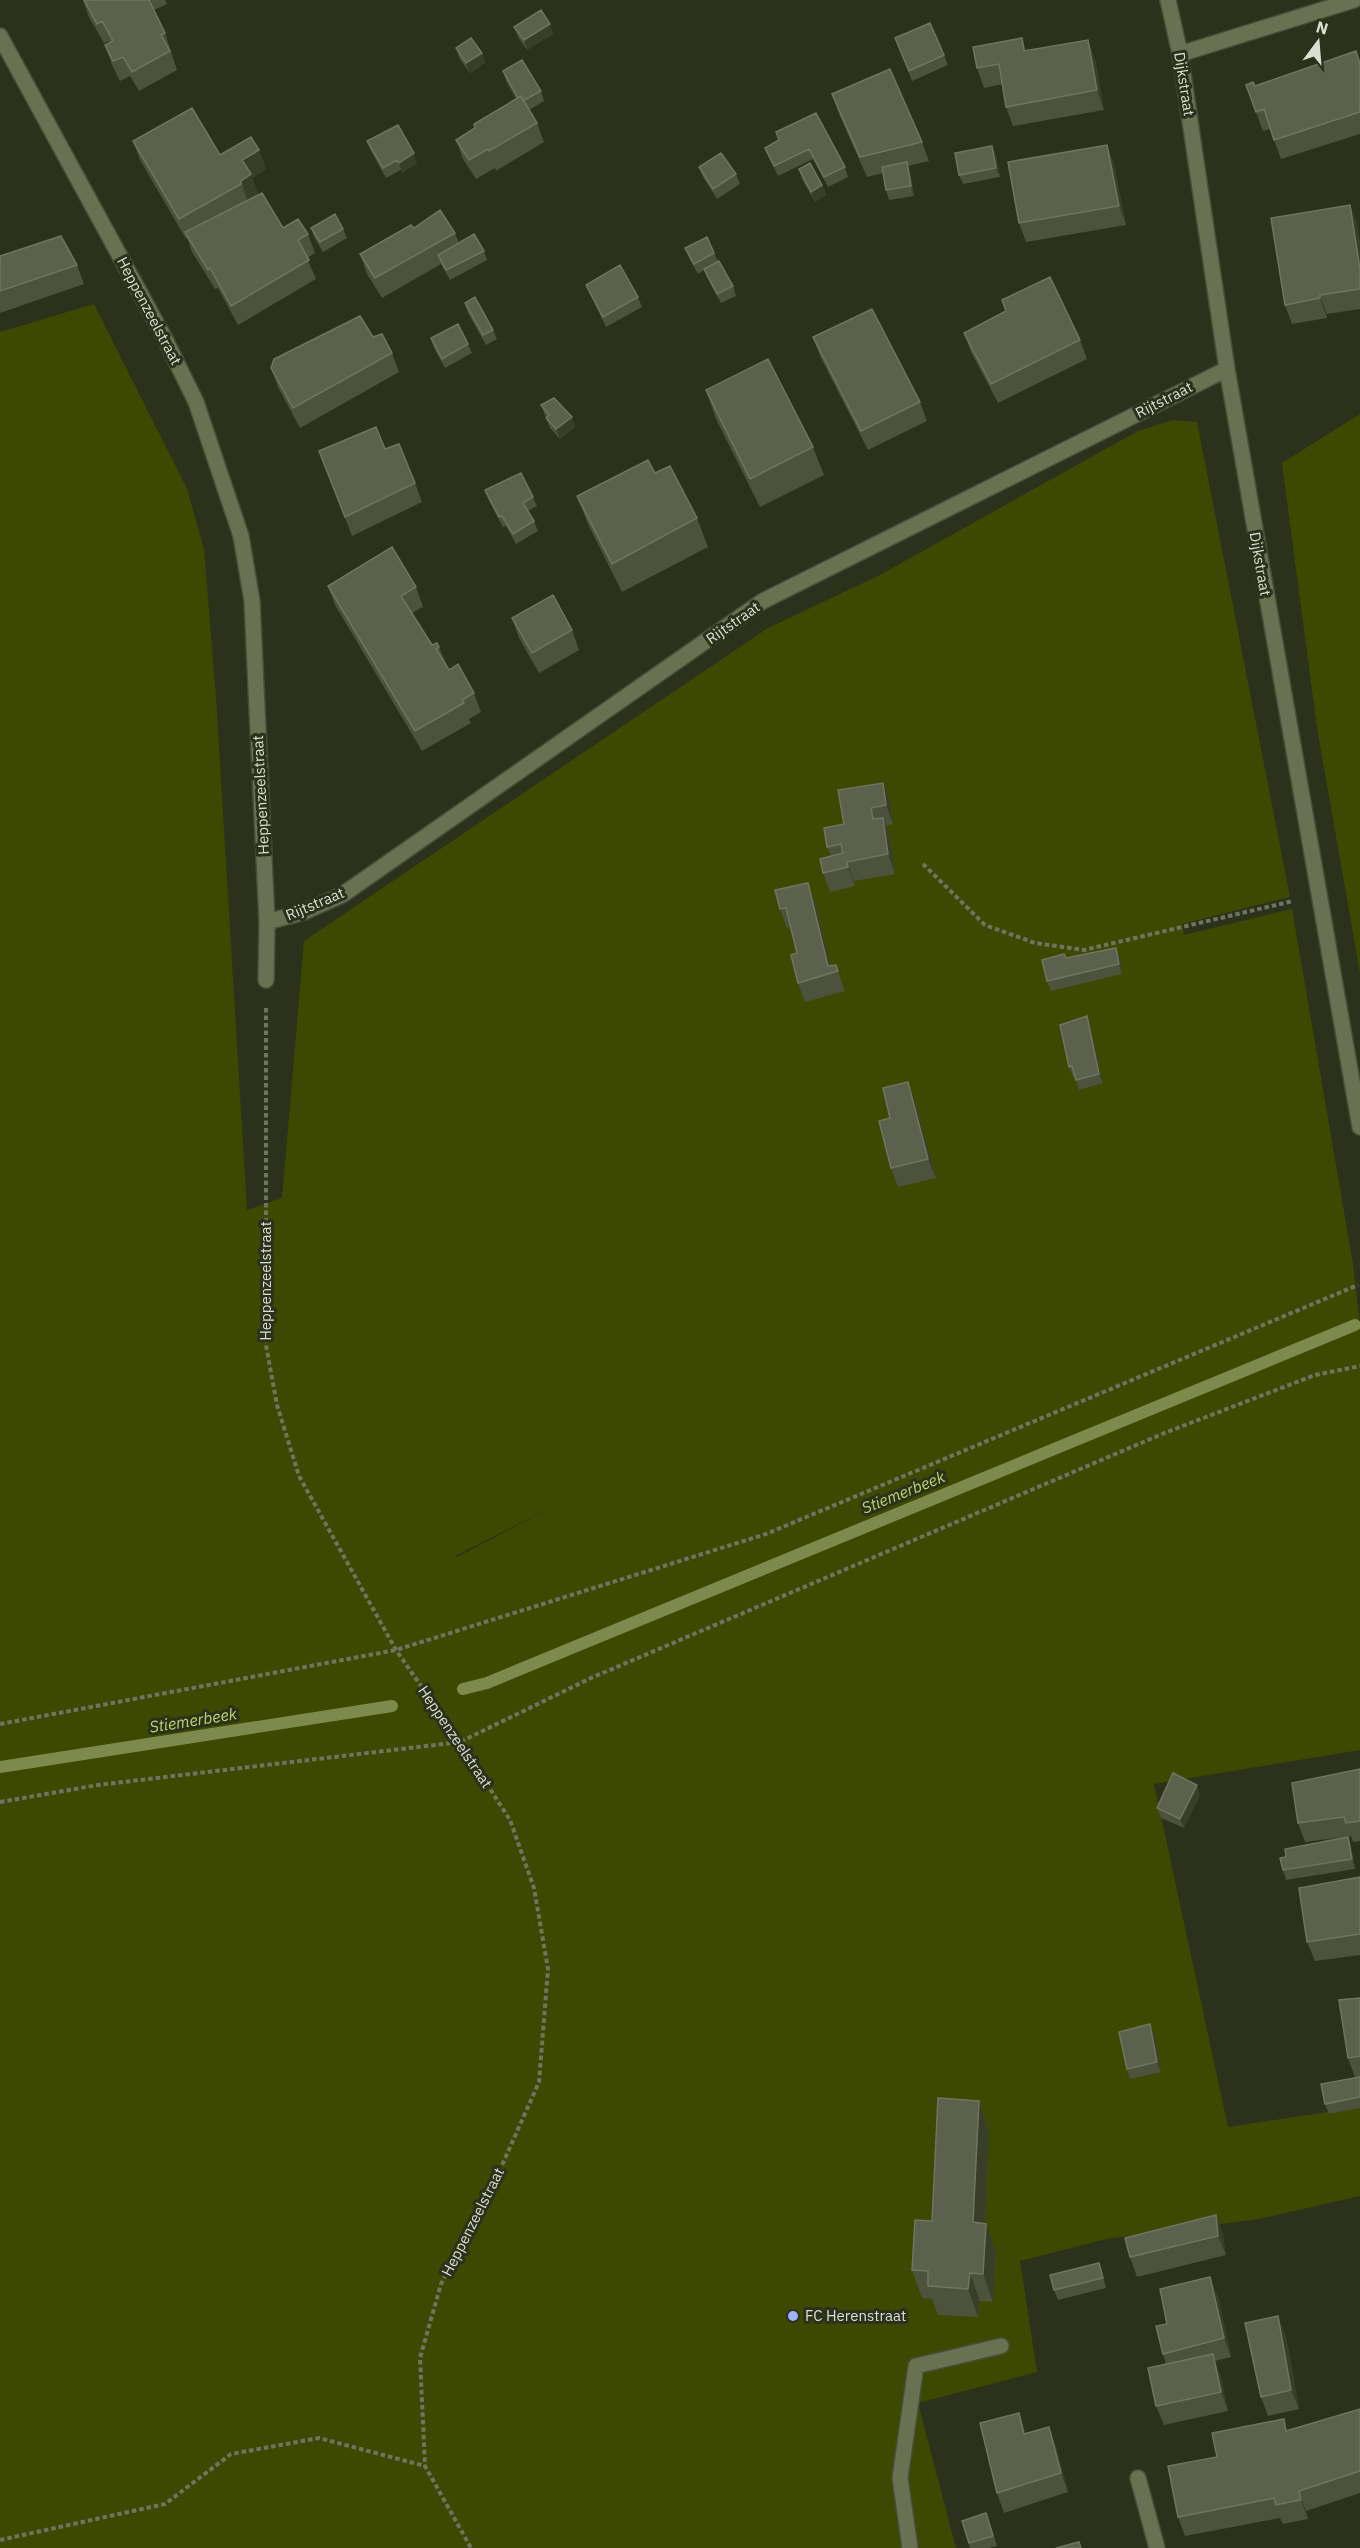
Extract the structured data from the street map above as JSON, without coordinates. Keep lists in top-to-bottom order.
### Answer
{
  "streets": {
    "street": ["Dijkstraat", "Heppenzeelstraat", "Rijtstraat"]
  },
  "crossings": [
    ["Dijkstraat", "Rijtstraat"],
    ["Heppenzeelstraat", "Rijtstraat"]
  ],
  "water": ["Stiemerbeek"],
  "places": ["FC Herenstraat"],
  "north": "top"
}
